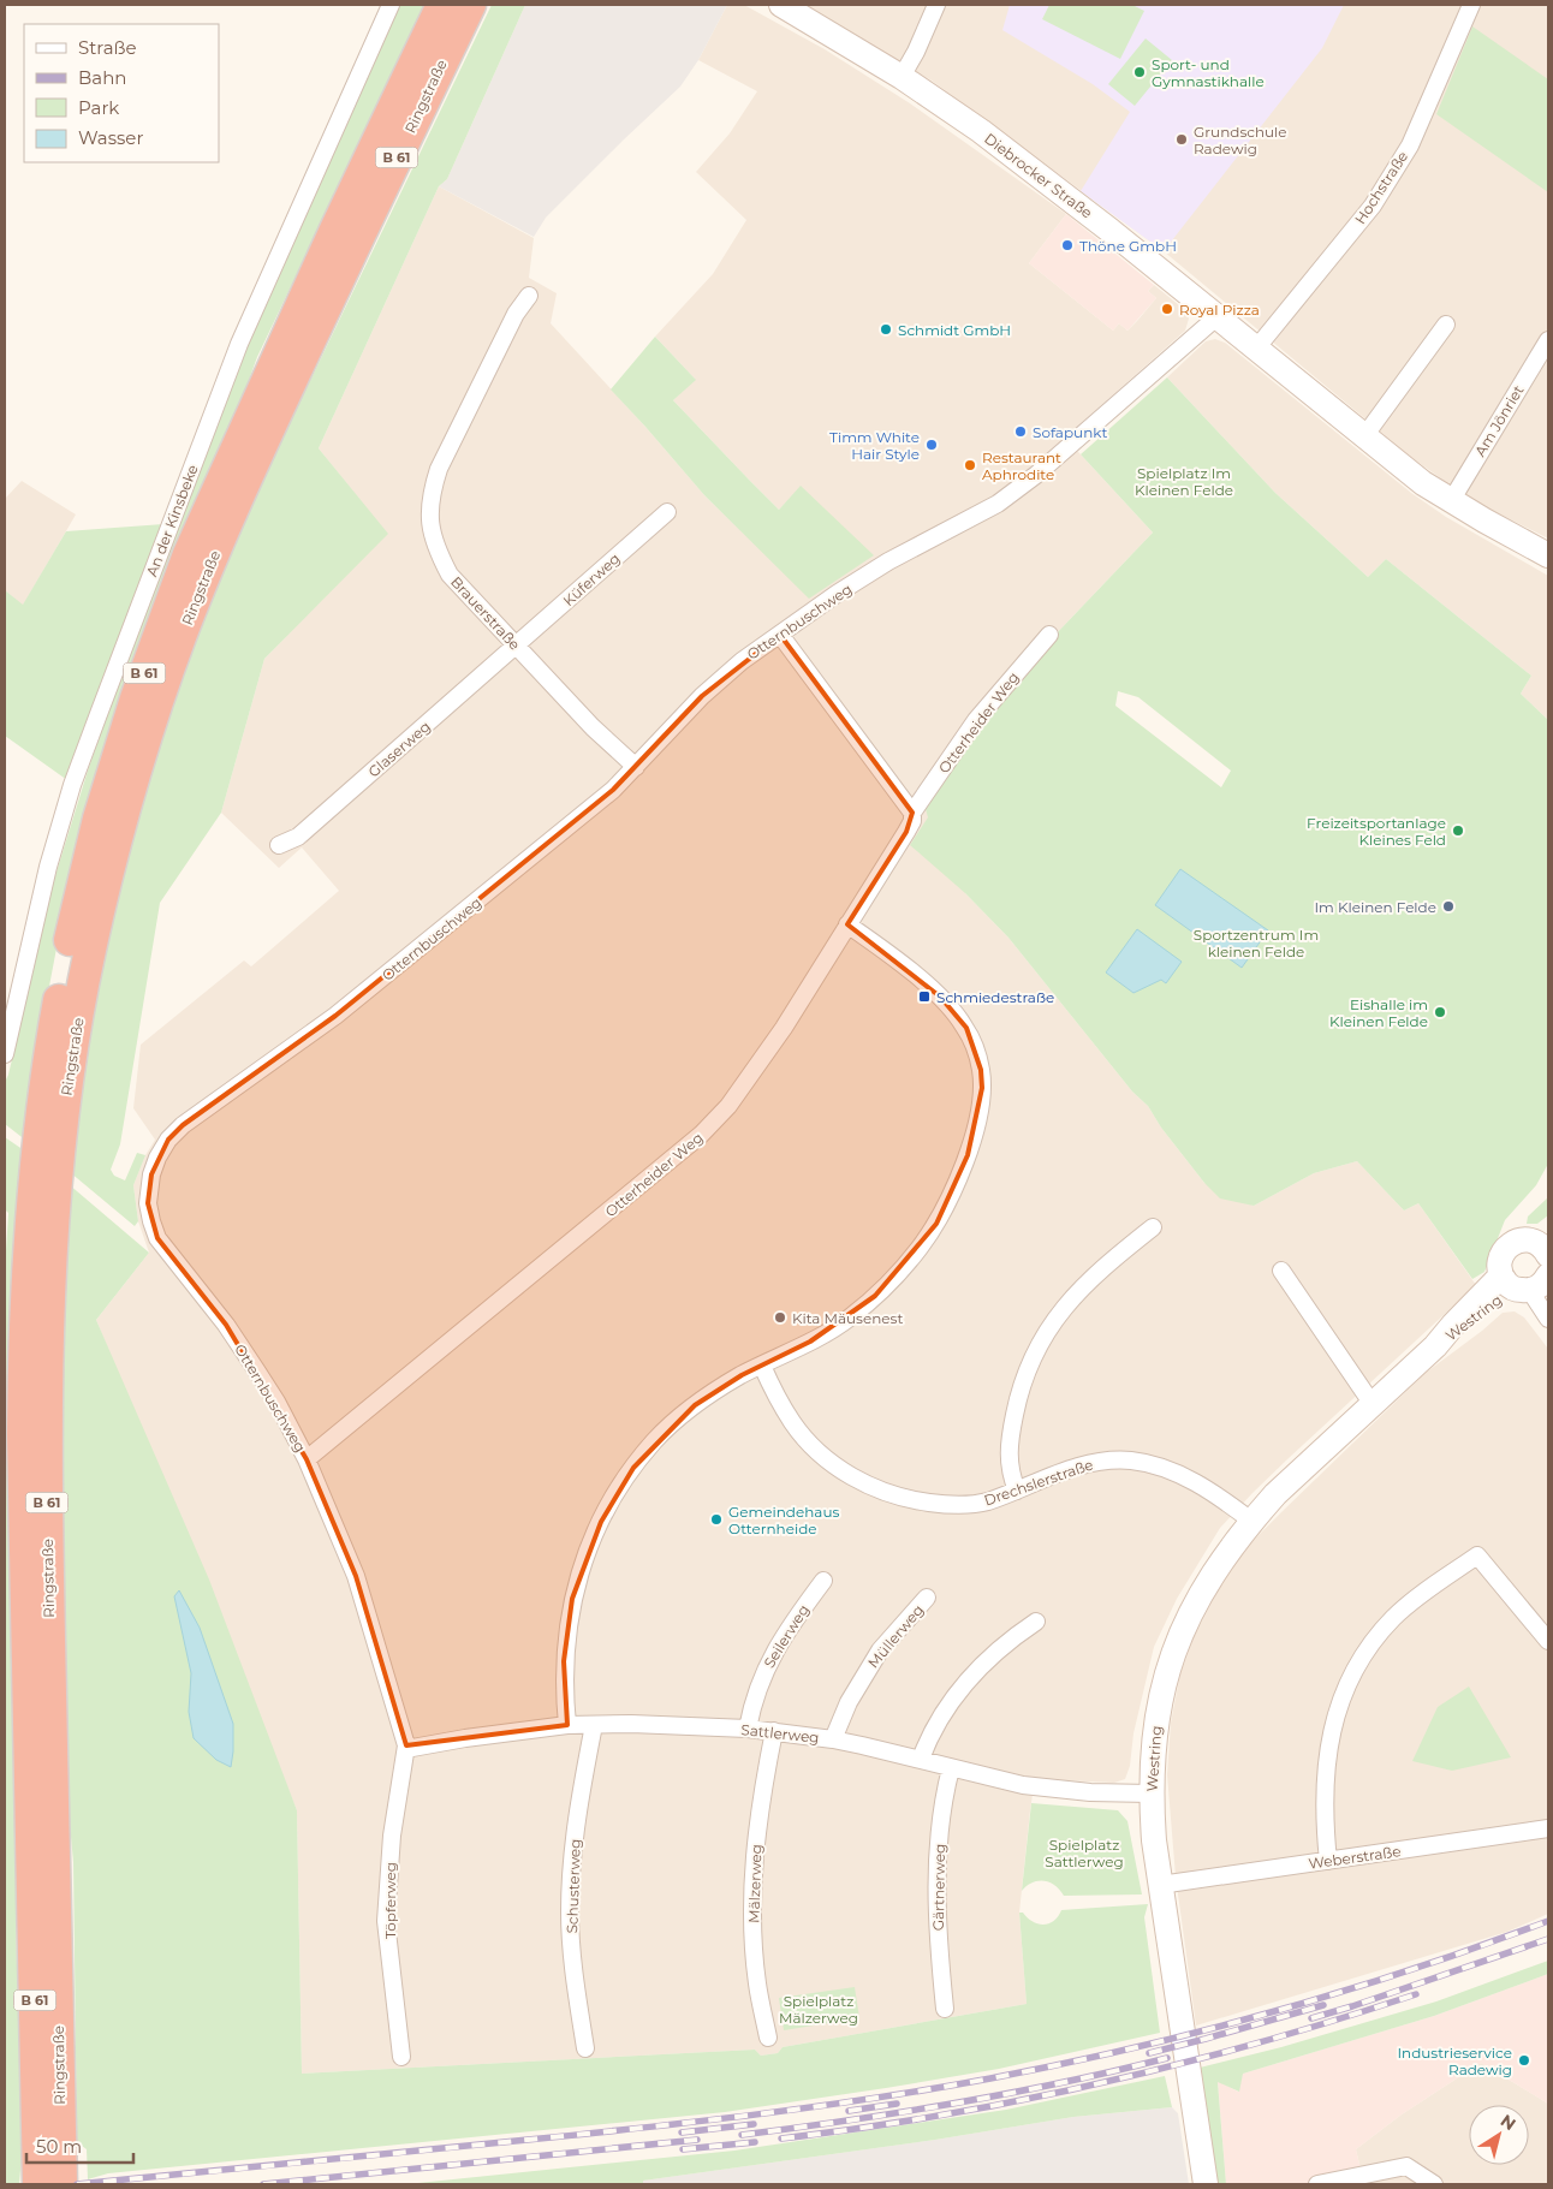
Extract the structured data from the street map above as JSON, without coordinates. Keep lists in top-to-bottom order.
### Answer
{
  "streets": {
    "highway": ["Ringstraße", "B 61"],
    "street": [
      "Diebrocker Straße",
      "Hochstraße",
      "Am Jönriet",
      "An der Kinsbeke",
      "Küferweg",
      "Brauerstraße",
      "Otternbuschweg",
      "Otterheider Weg",
      "Glaserweg",
      "Westring",
      "Drechslerstraße",
      "Seilerweg",
      "Müllerweg",
      "Sattlerweg",
      "Weberstraße",
      "Mälzerweg",
      "Schusterweg",
      "Gärtnerweg",
      "Töpferweg"
    ]
  },
  "crossings": [
    ["Diebrocker Straße", "Hochstraße"],
    ["Diebrocker Straße", "Am Jönriet"],
    ["Diebrocker Straße", "Otternbuschweg"],
    ["Küferweg", "Brauerstraße"],
    ["Küferweg", "Glaserweg"],
    ["Brauerstraße", "Otternbuschweg"],
    ["Brauerstraße", "Glaserweg"],
    ["Otternbuschweg", "Otterheider Weg"],
    ["Otternbuschweg", "Sattlerweg"],
    ["Otternbuschweg", "Töpferweg"],
    ["Westring", "Drechslerstraße"],
    ["Westring", "Sattlerweg"],
    ["Westring", "Weberstraße"],
    ["Seilerweg", "Sattlerweg"],
    ["Müllerweg", "Sattlerweg"],
    ["Sattlerweg", "Mälzerweg"],
    ["Sattlerweg", "Schusterweg"],
    ["Sattlerweg", "Gärtnerweg"],
    ["Sattlerweg", "Töpferweg"]
  ],
  "parks": [
    "Spielplatz Im Kleinen Felde",
    "Sportzentrum Im kleinen Felde",
    "Spielplatz Sattlerweg",
    "Spielplatz Mälzerweg"
  ],
  "places": {
    "other": [
      "Sport- und Gymnastikhalle",
      "Grundschule Radewig",
      "Thöne GmbH",
      "Royal Pizza",
      "Schmidt GmbH",
      "Sofapunkt",
      "Timm White Hair Style",
      "Restaurant Aphrodite",
      "Freizeitsportanlage Kleines Feld",
      "Im Kleinen Felde",
      "Eishalle im Kleinen Felde",
      "Kita Mäusenest",
      "Gemeindehaus Otternheide",
      "Industrieservice Radewig"
    ],
    "transit": ["Schmiedestraße"]
  },
  "legend": [
    "Straße",
    "Bahn",
    "Park",
    "Wasser"
  ],
  "scale_bar": "50 m",
  "north": "top right"
}
